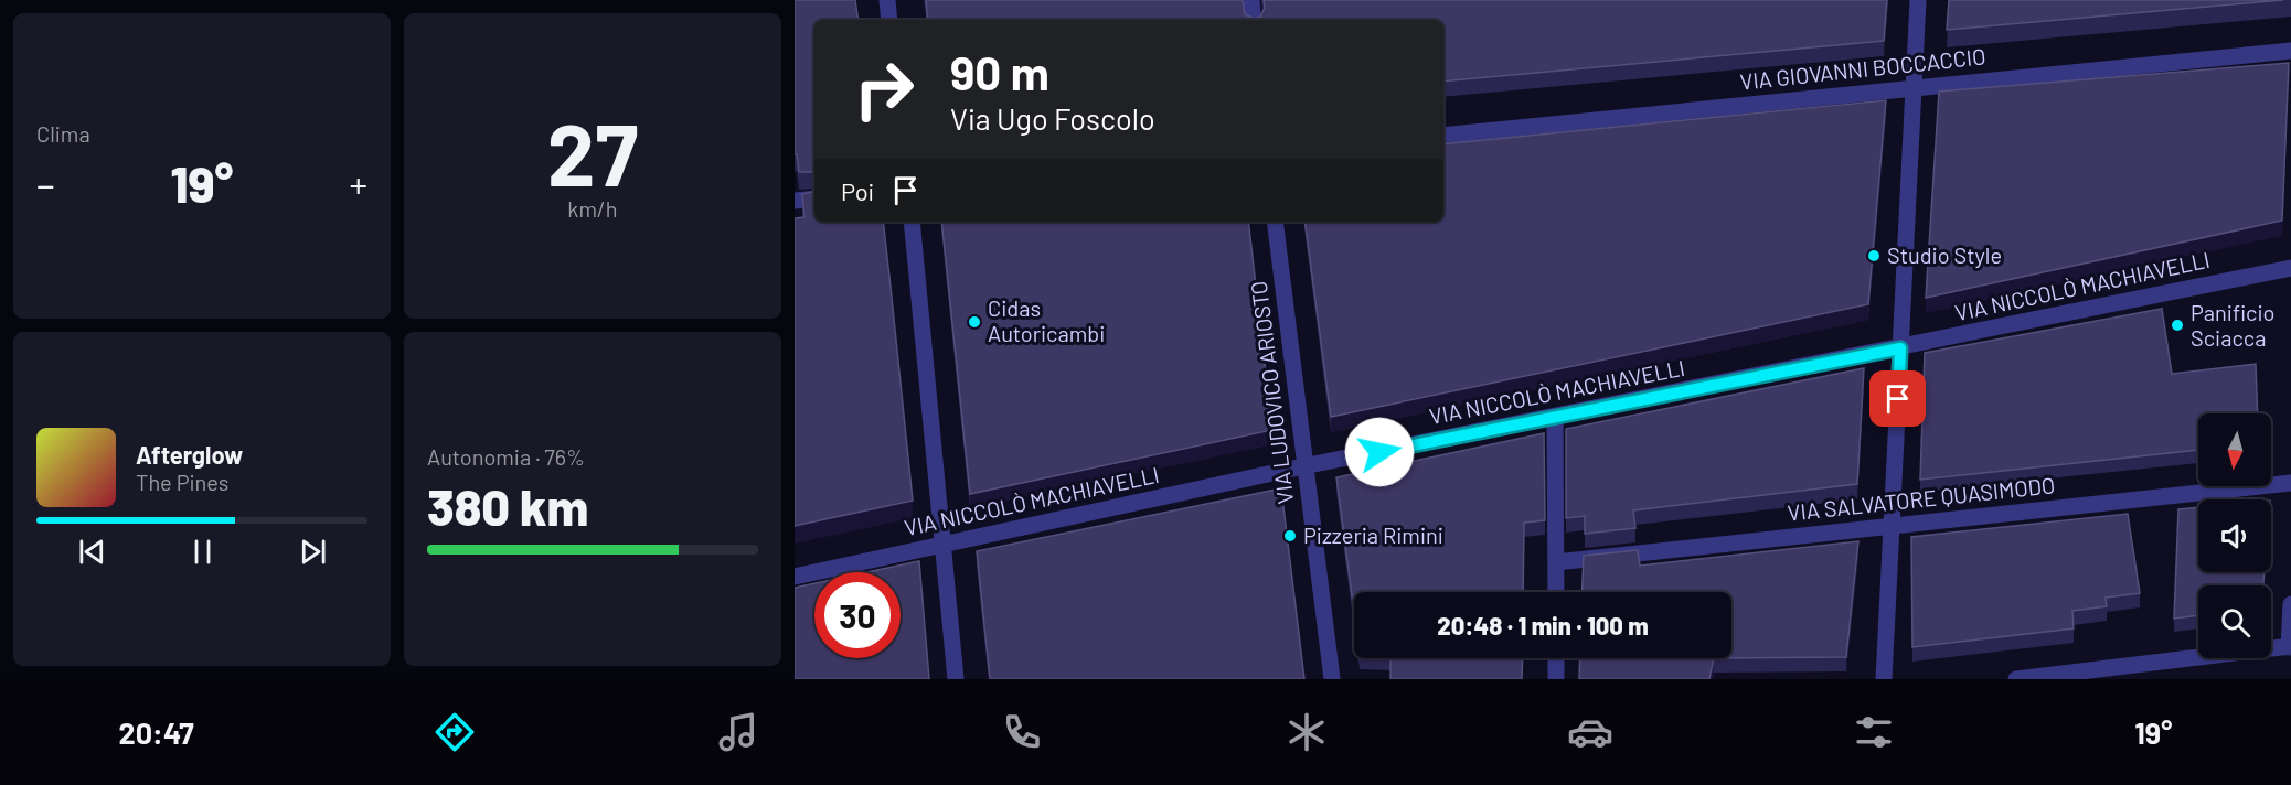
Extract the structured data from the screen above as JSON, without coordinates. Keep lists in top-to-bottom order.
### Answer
{
  "streets": {
    "street": [
      "VIA GIOVANNI BOCCACCIO",
      "VIA NICCOLÒ MACHIAVELLI",
      "VIA LUDOVICO ARIOSTO",
      "VIA SALVATORE QUASIMODO"
    ]
  },
  "crossings": [
    ["VIA NICCOLÒ MACHIAVELLI", "VIA LUDOVICO ARIOSTO"]
  ],
  "places": [
    "Studio Style",
    "Cidas Autoricambi",
    "Panificio Sciacca",
    "Pizzeria Rimini"
  ],
  "north": "bottom",
  "page": {
    "tile": [
      "Clima",
      ["27", "km/h"],
      ["Autonomia · 76%", "380 km"]
    ],
    "turn": ["90 m", "Via Ugo Foscolo"],
    "heat": ["−", "19°", "+"],
    "then": "Poi",
    "song": ["Afterglow", "The Pines"],
    "limit": "30",
    "trip": "20:48 · 1 min · 100 m",
    "tabs": ["20:47", "19°"]
  }
}
